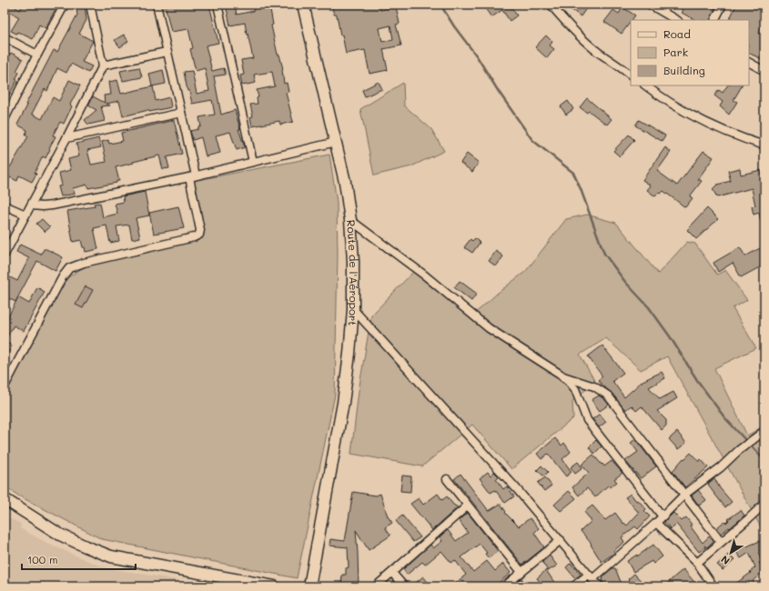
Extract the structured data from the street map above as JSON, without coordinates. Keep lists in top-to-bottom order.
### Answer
{
  "streets": {
    "main road": ["Route de l'Aéroport"]
  },
  "legend": ["Road", "Park", "Building"],
  "scale_bar": "100 m",
  "north": "bottom left"
}
